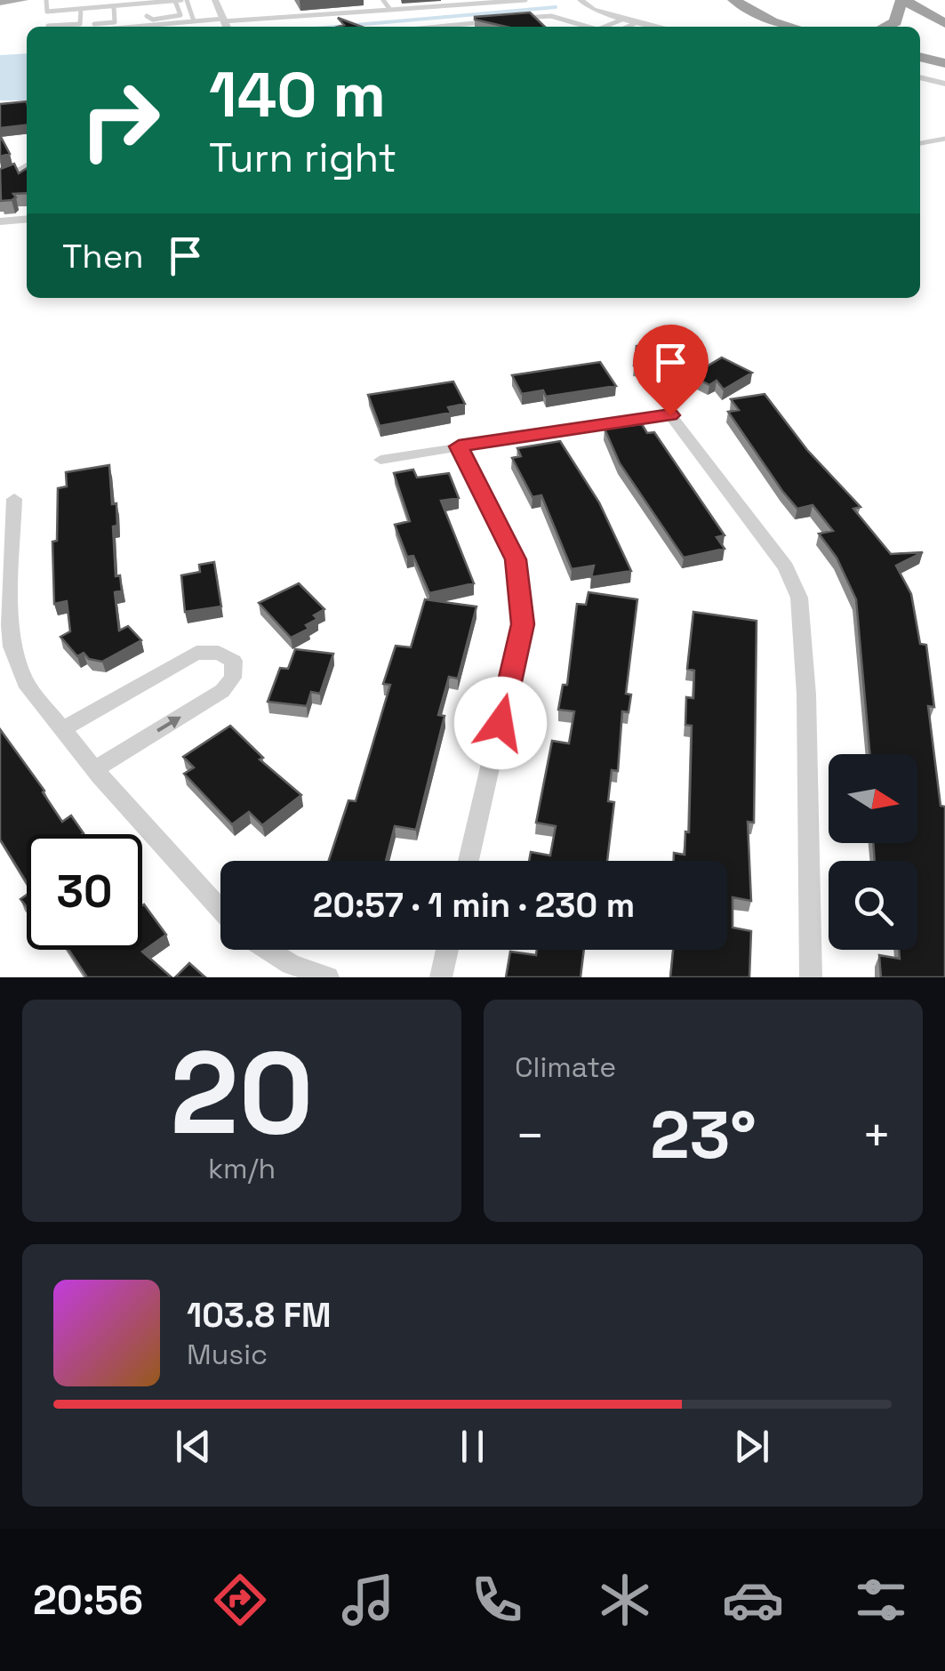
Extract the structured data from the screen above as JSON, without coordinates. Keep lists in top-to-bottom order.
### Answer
{
  "north": "right",
  "page": {
    "turn": ["140 m", "Turn right"],
    "then": "Then",
    "limit": "30",
    "trip": "20:57 · 1 min · 230 m",
    "tile": [
      ["20", "km/h"],
      "Climate"
    ],
    "heat": ["−", "23°", "+"],
    "song": ["103.8 FM", "Music"],
    "tabs": "20:56"
  }
}
